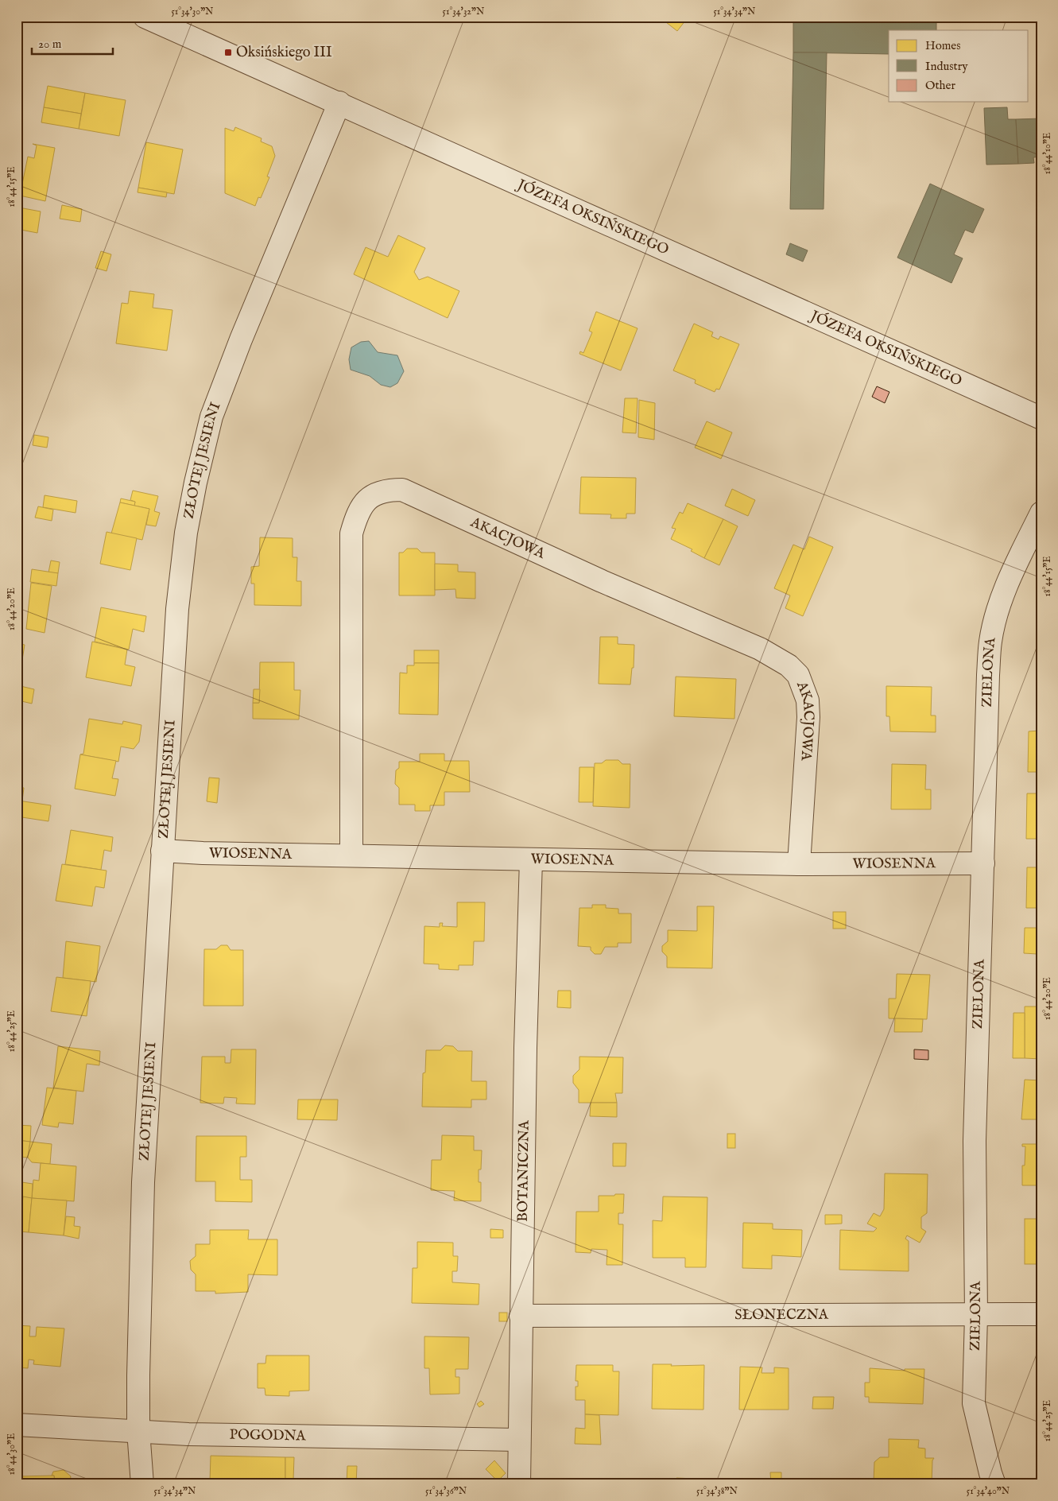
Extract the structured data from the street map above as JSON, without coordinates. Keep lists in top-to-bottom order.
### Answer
{
  "streets": {
    "street": [
      "JÓZEFA OKSIŃSKIEGO",
      "ZŁOTEJ JESIENI",
      "AKACJOWA",
      "ZIELONA",
      "WIOSENNA",
      "BOTANICZNA",
      "SŁONECZNA",
      "POGODNA"
    ]
  },
  "crossings": [
    ["JÓZEFA OKSIŃSKIEGO", "ZŁOTEJ JESIENI"],
    ["ZŁOTEJ JESIENI", "WIOSENNA"],
    ["ZŁOTEJ JESIENI", "POGODNA"],
    ["AKACJOWA", "WIOSENNA"],
    ["ZIELONA", "WIOSENNA"],
    ["ZIELONA", "SŁONECZNA"],
    ["WIOSENNA", "BOTANICZNA"],
    ["BOTANICZNA", "SŁONECZNA"],
    ["BOTANICZNA", "POGODNA"]
  ],
  "places": {
    "transit": ["Oksińskiego III"]
  },
  "legend": ["Homes", "Industry", "Other"],
  "scale_bar": "20 m",
  "coordinates": [
    "51°34'30\"N",
    "51°34'32\"N",
    "51°34'34\"N",
    "18°44'10\"E",
    "18°44'15\"E",
    "18°44'20\"E",
    "18°44'25\"E",
    "18°44'30\"E",
    "51°34'36\"N",
    "51°34'38\"N",
    "51°34'40\"N"
  ]
}
